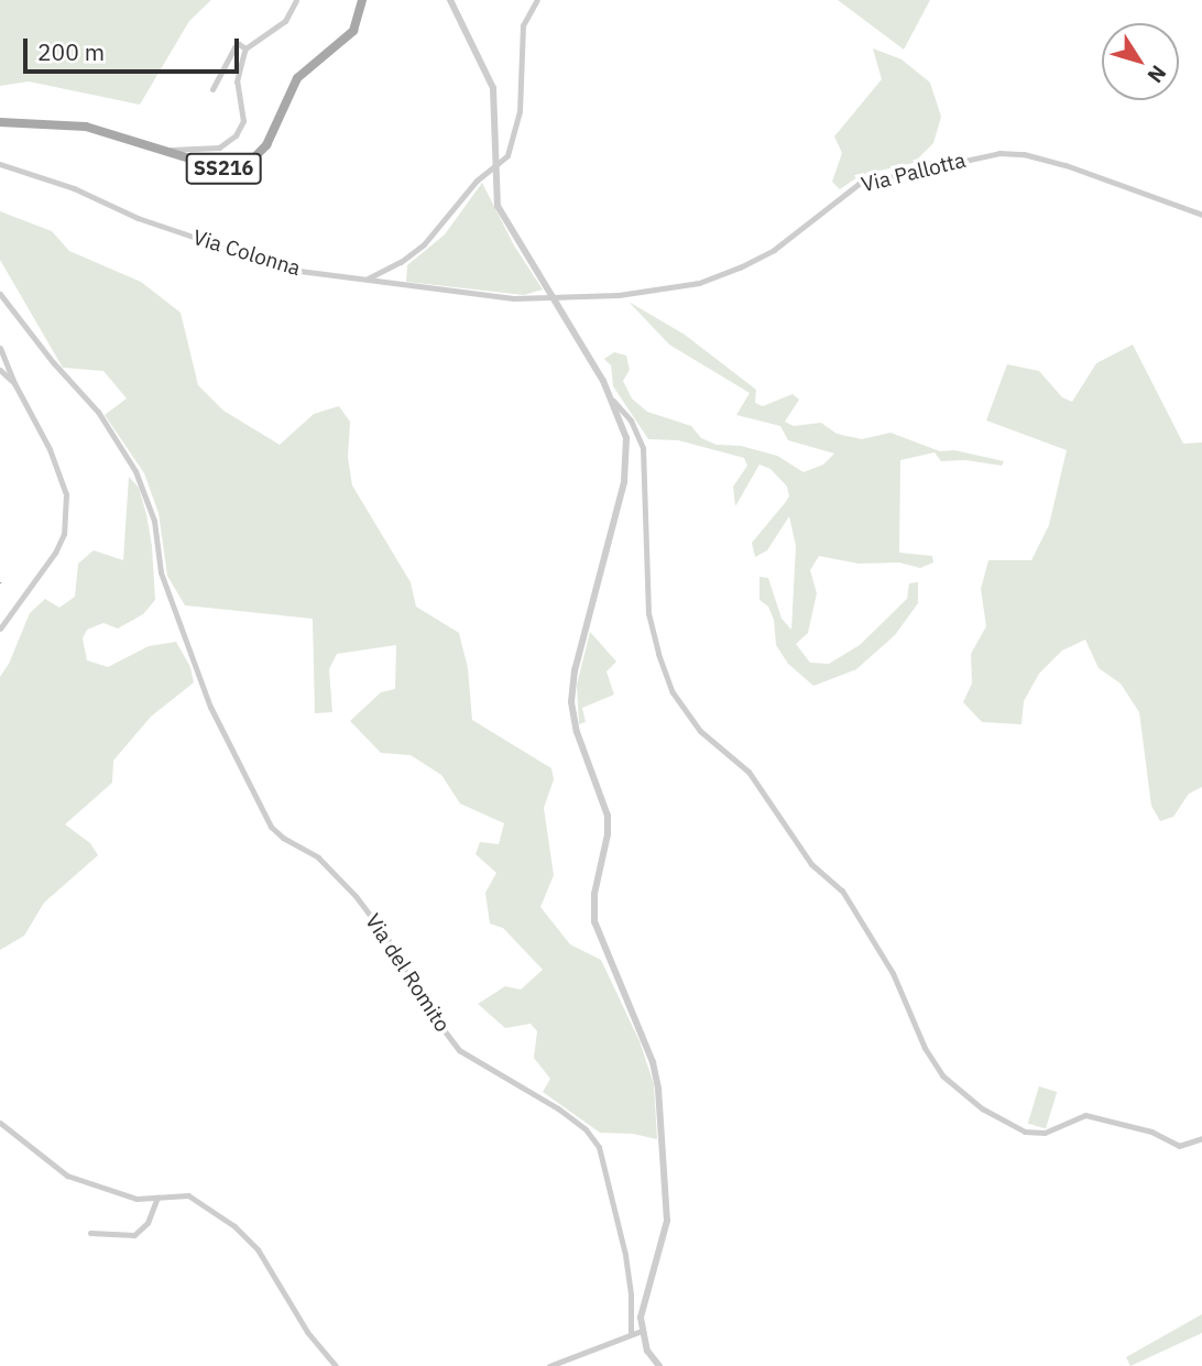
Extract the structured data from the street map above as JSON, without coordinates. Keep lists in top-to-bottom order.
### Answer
{
  "streets": {
    "main road": ["SS216"],
    "street": ["Via Pallotta", "Via Colonna", "Via del Romito"]
  },
  "crossings": [
    ["Via Pallotta", "Via Colonna"]
  ],
  "scale_bar": "200 m",
  "north": "bottom right"
}
